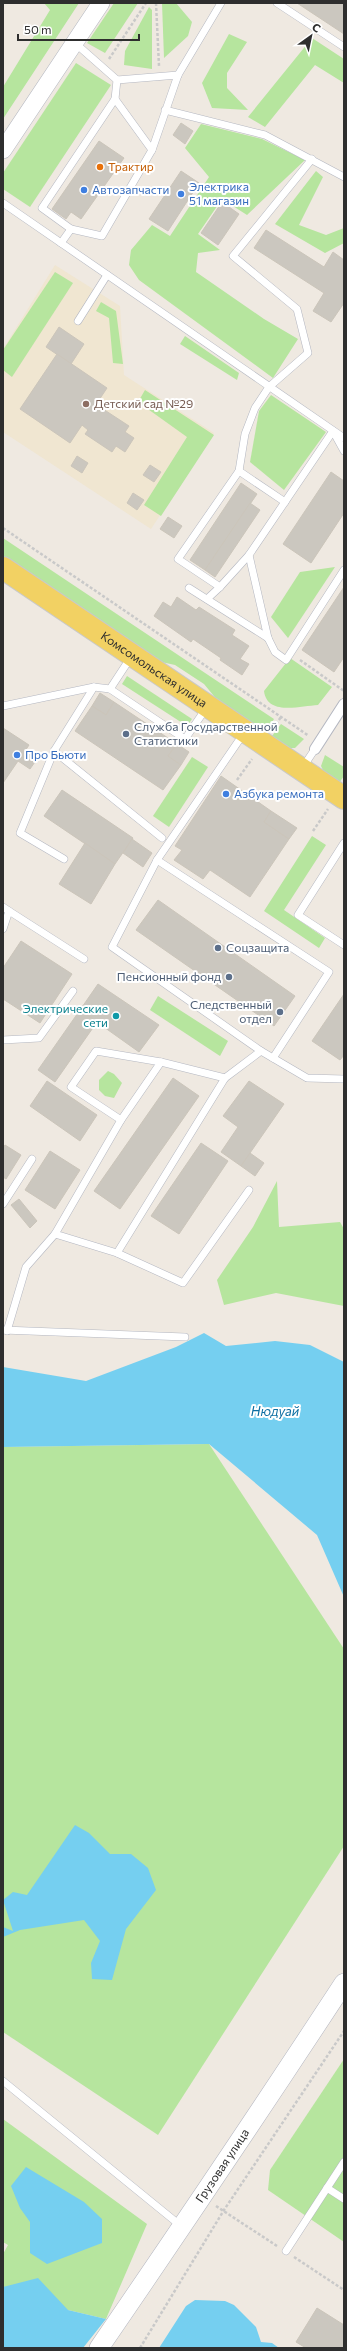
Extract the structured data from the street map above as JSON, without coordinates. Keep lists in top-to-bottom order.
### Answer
{
  "streets": {
    "main road": ["Комсомольская улица", "Грузовая улица"]
  },
  "water": ["Нюдуай"],
  "places": [
    "Трактир",
    "Автозапчасти",
    "Электрика 51 магазин",
    "Детский сад №29",
    "Служба Государственной Статистики",
    "Про Бьюти",
    "Азбука ремонта",
    "Соцзащита",
    "Пенсионный фонд",
    "Следственный отдел",
    "Электрические сети"
  ],
  "scale_bar": "50 m",
  "north": "top right"
}
